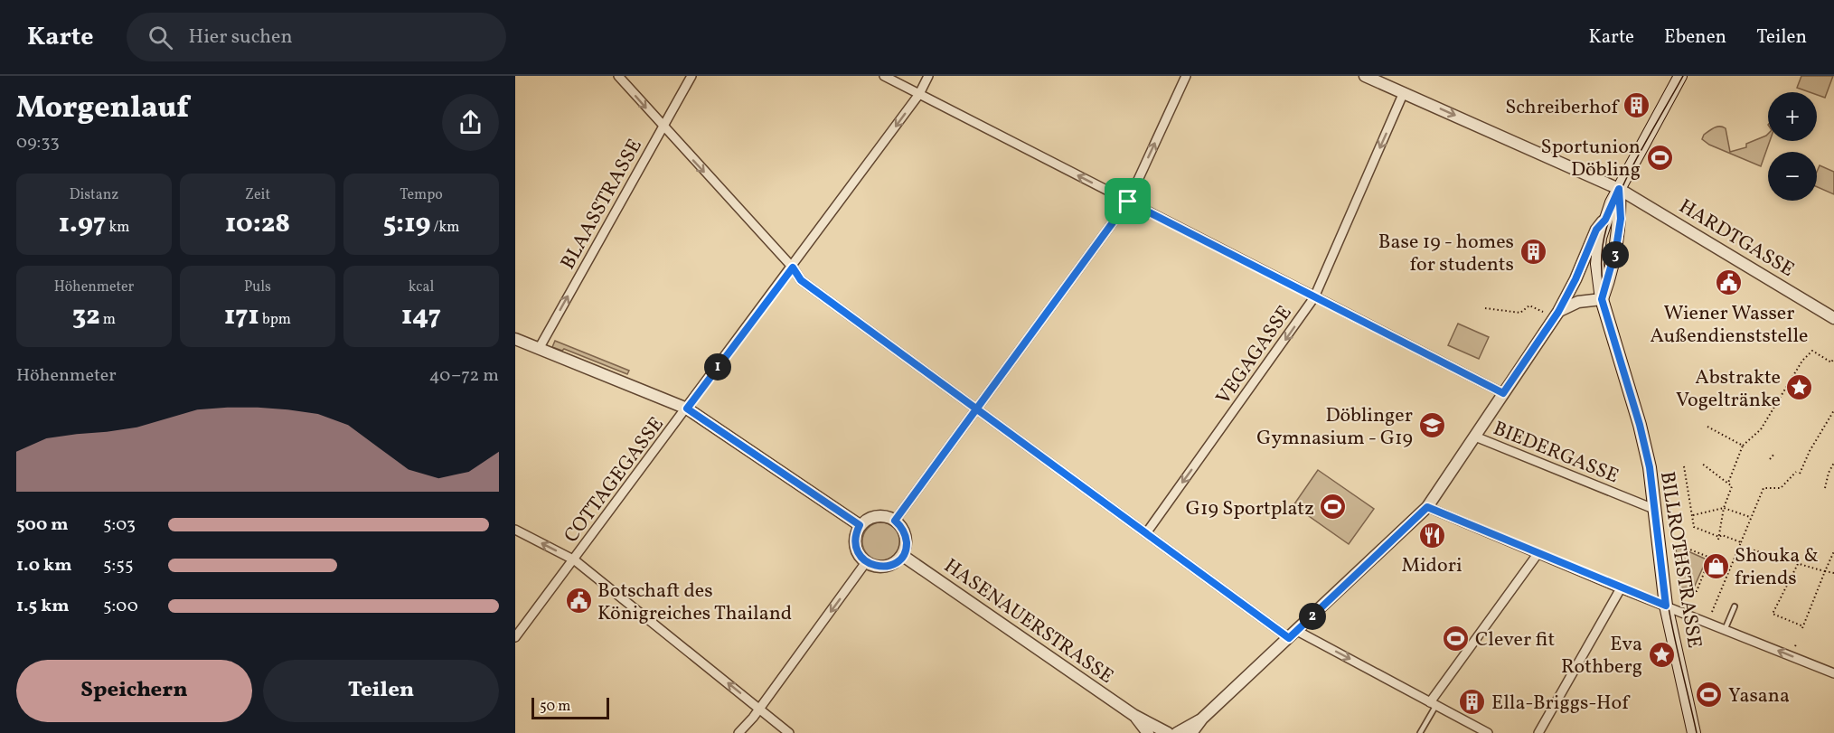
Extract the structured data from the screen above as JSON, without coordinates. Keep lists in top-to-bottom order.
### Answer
{
  "streets": {
    "main road": ["BILLROTHSTRASSE"],
    "street": [
      "BLAASSTRASSE",
      "HARDTGASSE",
      "VEGAGASSE",
      "BIEDERGASSE",
      "COTTAGEGASSE",
      "HASENAUERSTRASSE"
    ]
  },
  "crossings": [
    ["HARDTGASSE", "VEGAGASSE"],
    ["HARDTGASSE", "BILLROTHSTRASSE"],
    ["BIEDERGASSE", "BILLROTHSTRASSE"]
  ],
  "one_way": ["BLAASSTRASSE", "HARDTGASSE", "VEGAGASSE"],
  "places": {
    "building": ["Schreiberhof", "Base 19 - homes for students", "Ella-Briggs-Hof"],
    "sports": [
      "Sportunion Döbling",
      "G19 Sportplatz",
      "Clever fit",
      "Yasana"
    ],
    "public building": ["Wiener Wasser Außendienststelle", "Botschaft des Königreiches Thailand"],
    "place": ["Abstrakte Vogeltränke", "Eva Rothberg"],
    "school or university": ["Döblinger Gymnasium - G19"],
    "restaurant": ["Midori"],
    "shop": ["Shouka & friends"]
  },
  "scale_bar": "50 m",
  "page": {
    "header": "Karte",
    "search": "Hier suchen",
    "nav": ["Karte", "Ebenen", "Teilen"],
    "heading": ["Morgenlauf", "09:33"],
    "map_buttons": ["+", "−"],
    "stats": [
      ["Distanz", "1.97 km"],
      ["Zeit", "10:28"],
      ["Tempo", "5:19 /km"],
      ["Höhenmeter", "32 m"],
      ["Puls", "171 bpm"],
      ["kcal", "147"]
    ],
    "pins": ["3", "1", "2"],
    "chart": ["Höhenmeter", "40–72 m"],
    "list": [
      {
        "name": "500 m",
        "note": "5:03"
      },
      {
        "name": "1.0 km",
        "note": "5:55"
      },
      {
        "name": "1.5 km",
        "note": "5:00"
      }
    ],
    "buttons": ["Speichern", "Teilen"],
    "scale": "50 m"
  }
}
